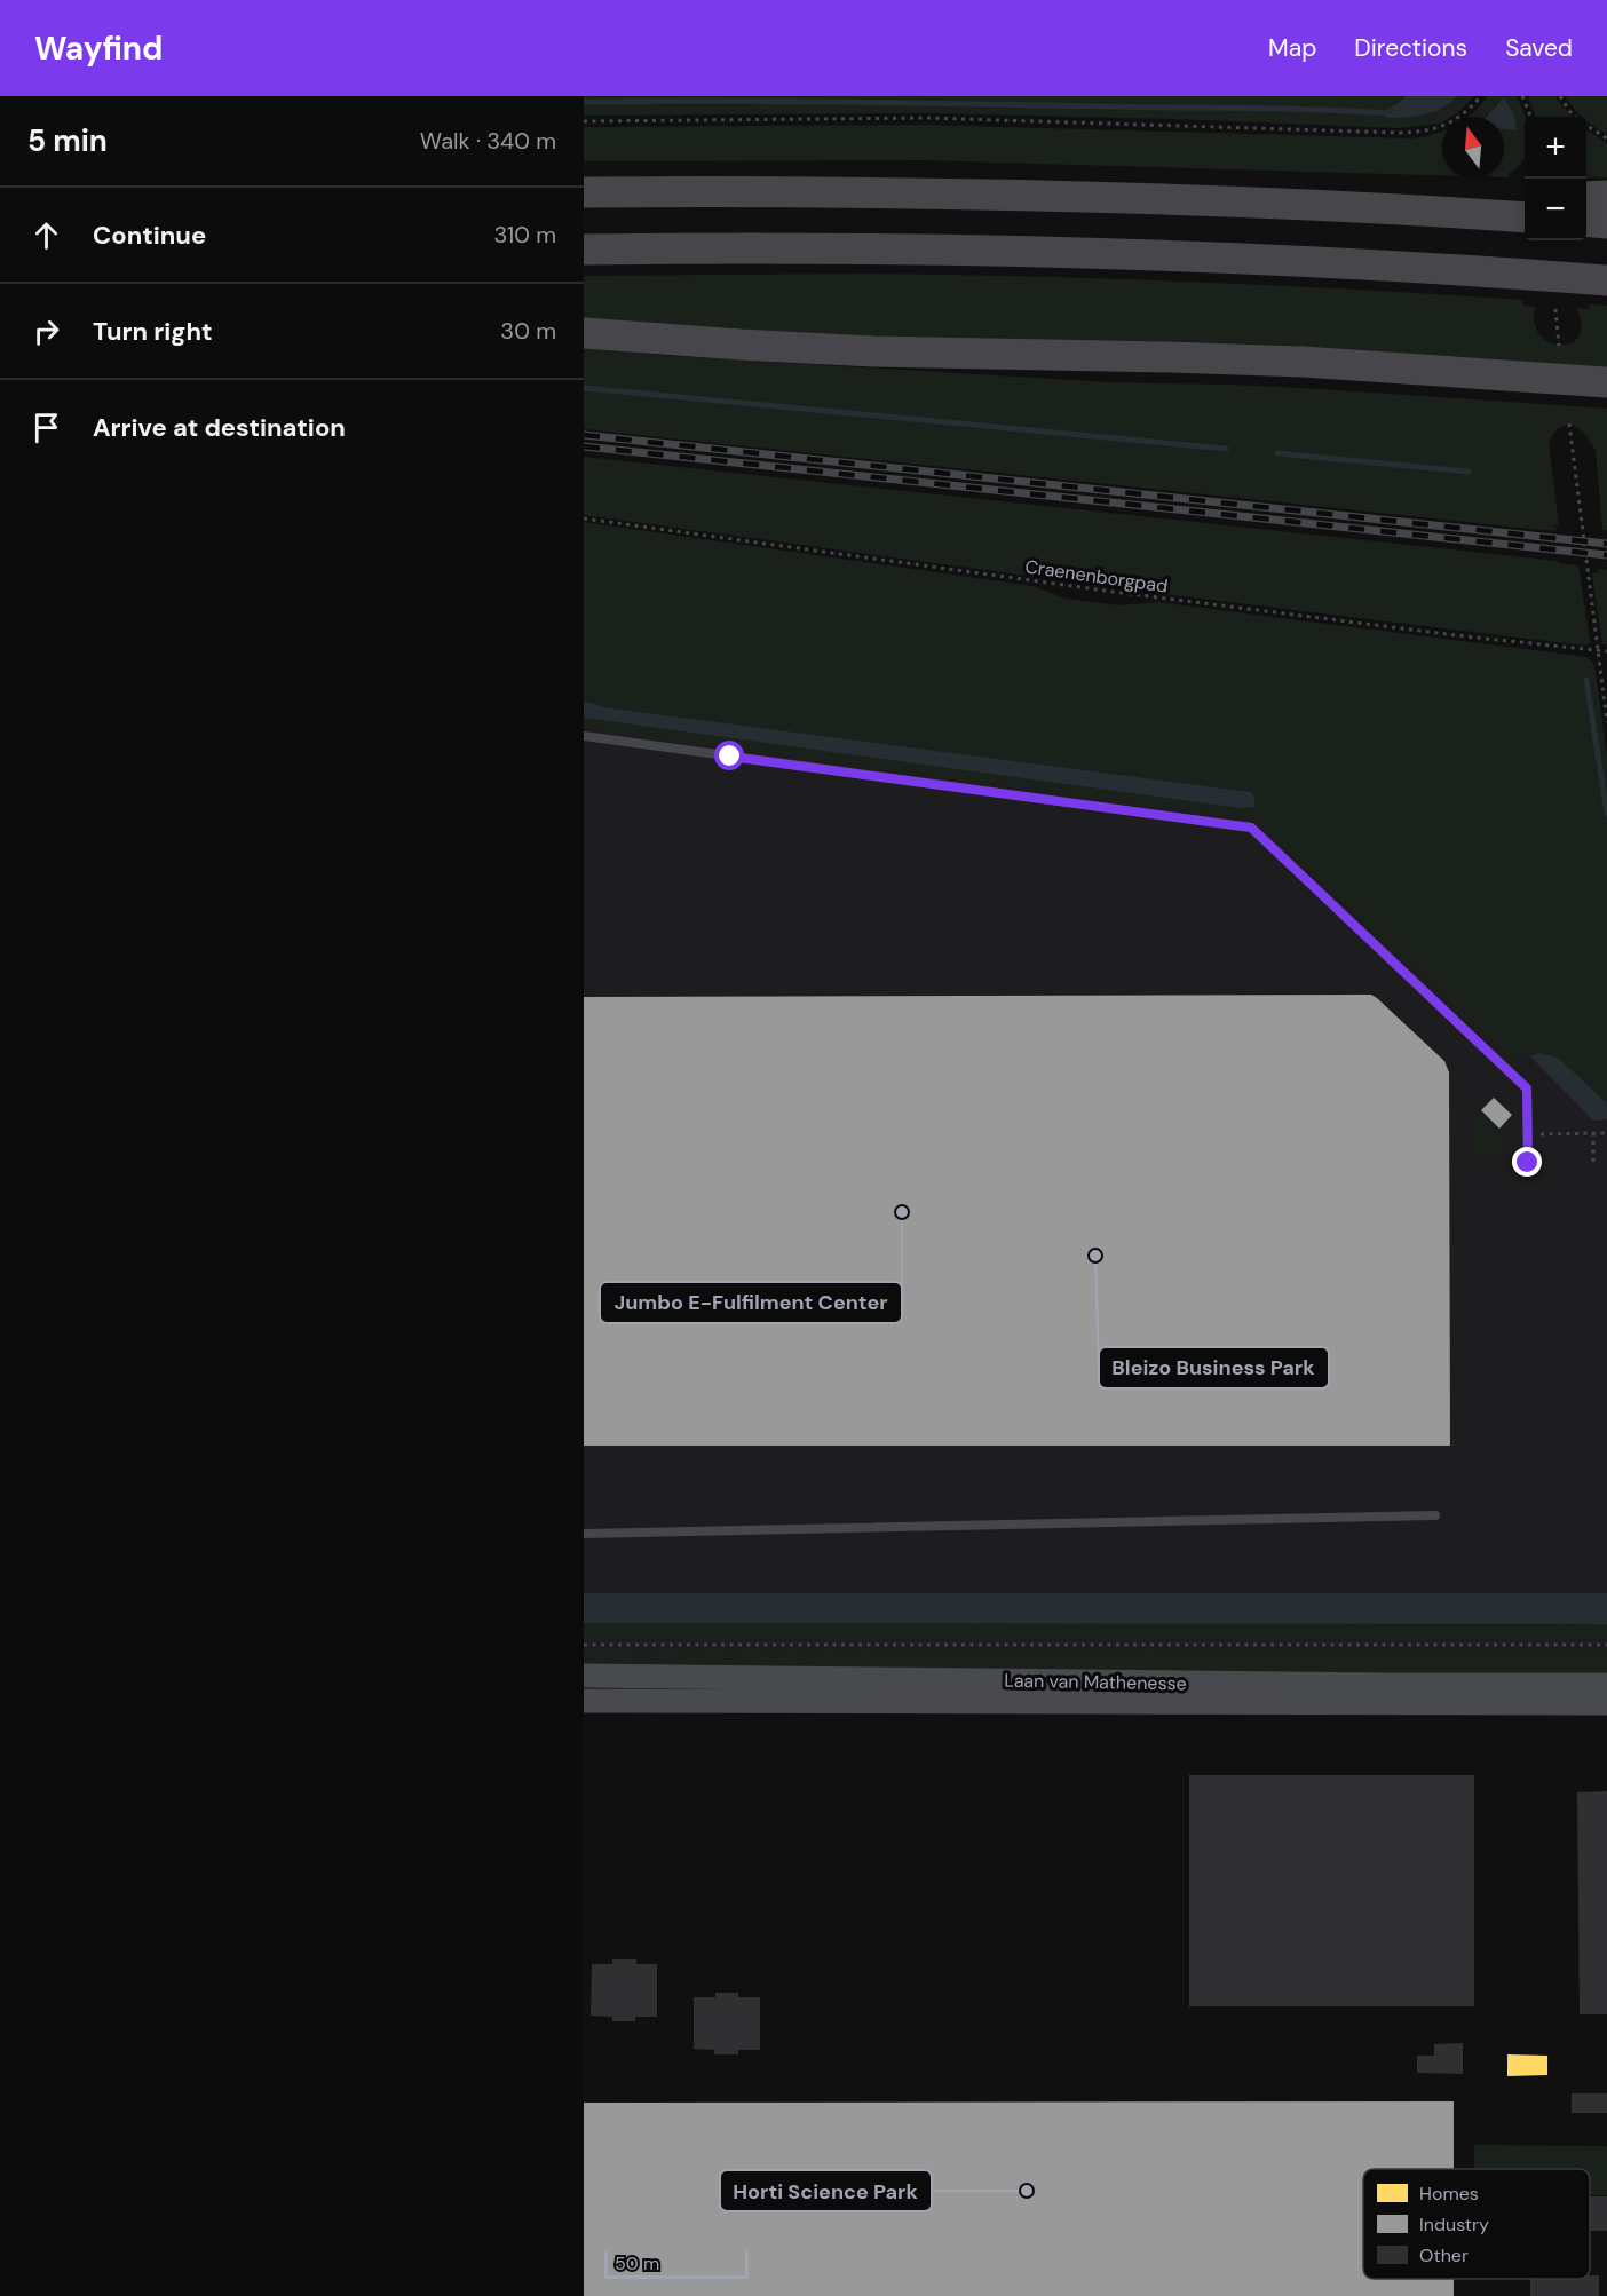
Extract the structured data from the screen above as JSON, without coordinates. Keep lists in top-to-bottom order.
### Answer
{
  "streets": {
    "street": ["Laan van Mathenesse"],
    "path": ["Craenenborgpad"]
  },
  "places": ["Jumbo E-Fulfilment Center", "Bleizo Business Park", "Horti Science Park"],
  "legend": ["Homes", "Industry", "Other"],
  "scale_bar": "50 m",
  "north": "top",
  "page": {
    "header": "Wayfind",
    "nav": ["Map", "Directions", "Saved"],
    "heading": ["5 min", "Walk · 340 m"],
    "map_buttons": ["+", "−"],
    "list": [
      ["Continue", "310 m"],
      ["Turn right", "30 m"],
      "Arrive at destination"
    ],
    "scale": "50 m"
  }
}
